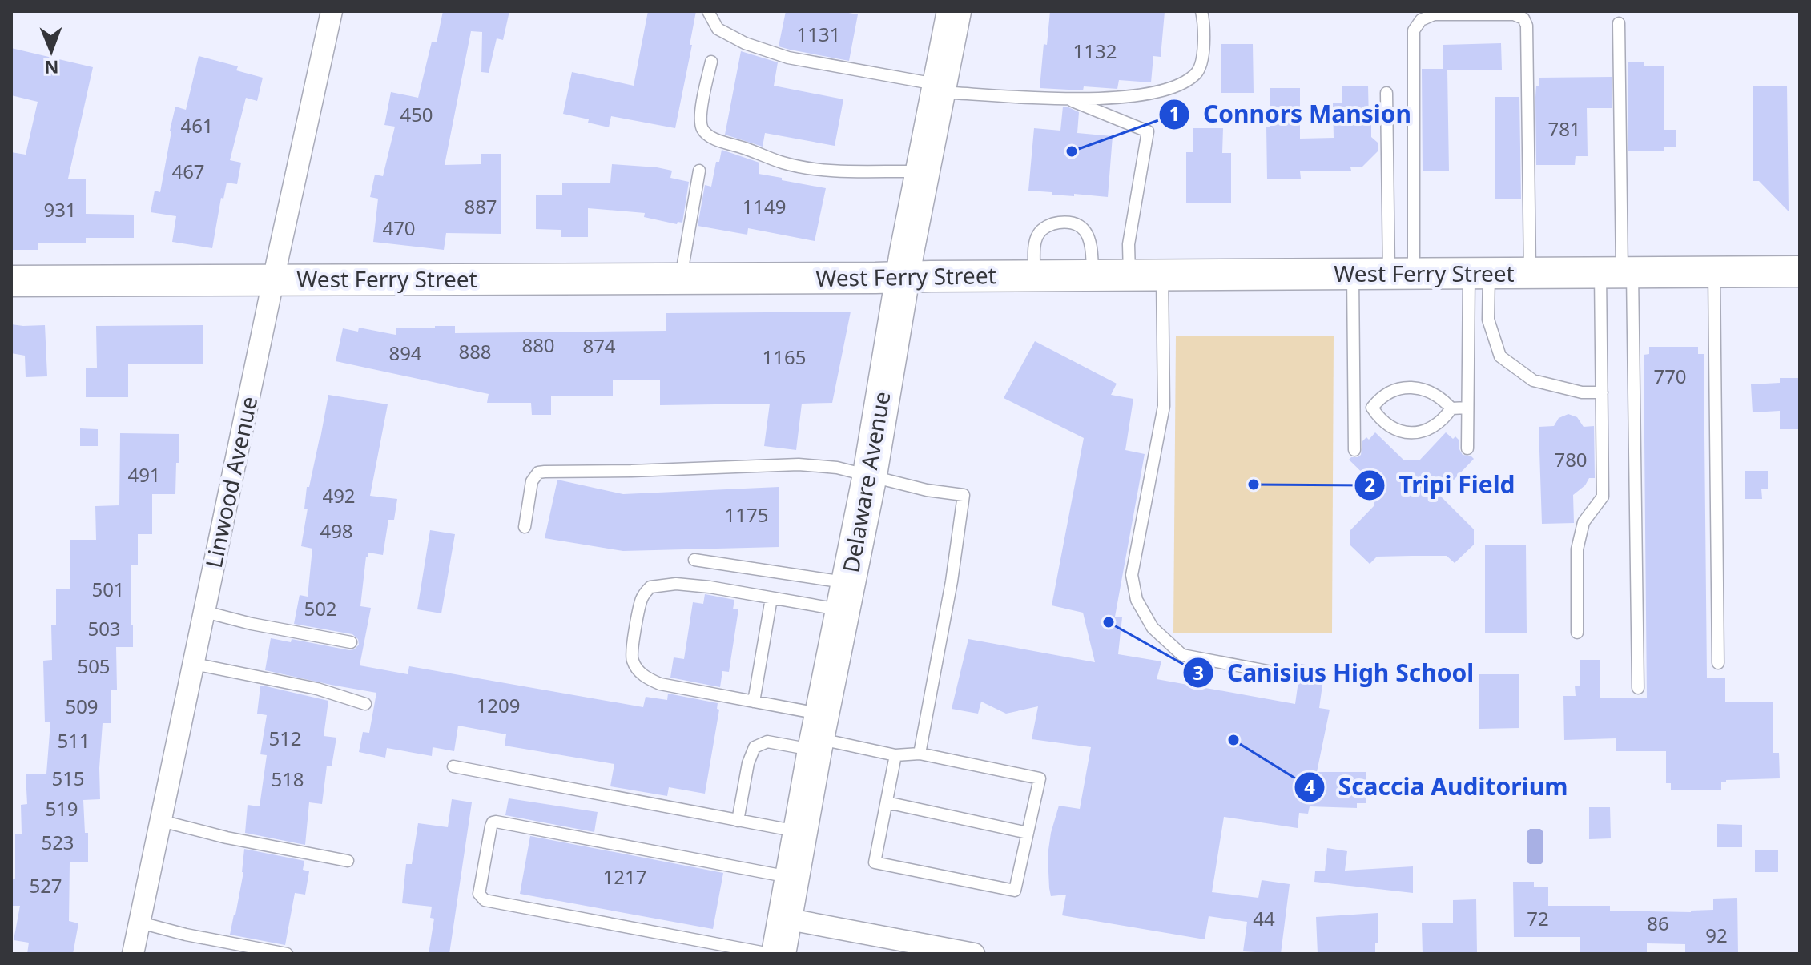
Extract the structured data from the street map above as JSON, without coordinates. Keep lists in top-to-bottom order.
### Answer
{
  "streets": {
    "main road": ["Delaware Avenue"],
    "street": ["West Ferry Street", "Linwood Avenue"]
  },
  "crossings": [
    ["West Ferry Street", "Linwood Avenue"],
    ["West Ferry Street", "Delaware Avenue"]
  ],
  "places": [
    "Connors Mansion",
    "Tripi Field",
    "Canisius High School",
    "Scaccia Auditorium"
  ],
  "house_numbers": [
    "1131",
    "1132",
    "450",
    "461",
    "781",
    "467",
    "887",
    "1149",
    "931",
    "470",
    "880",
    "874",
    "888",
    "894",
    "1165",
    "770",
    "780",
    "491",
    "492",
    "1175",
    "498",
    "501",
    "502",
    "503",
    "505",
    "1209",
    "509",
    "512",
    "511",
    "515",
    "518",
    "519",
    "523",
    "1217",
    "527",
    "44",
    "72",
    "86",
    "92"
  ],
  "north": "bottom"
}
